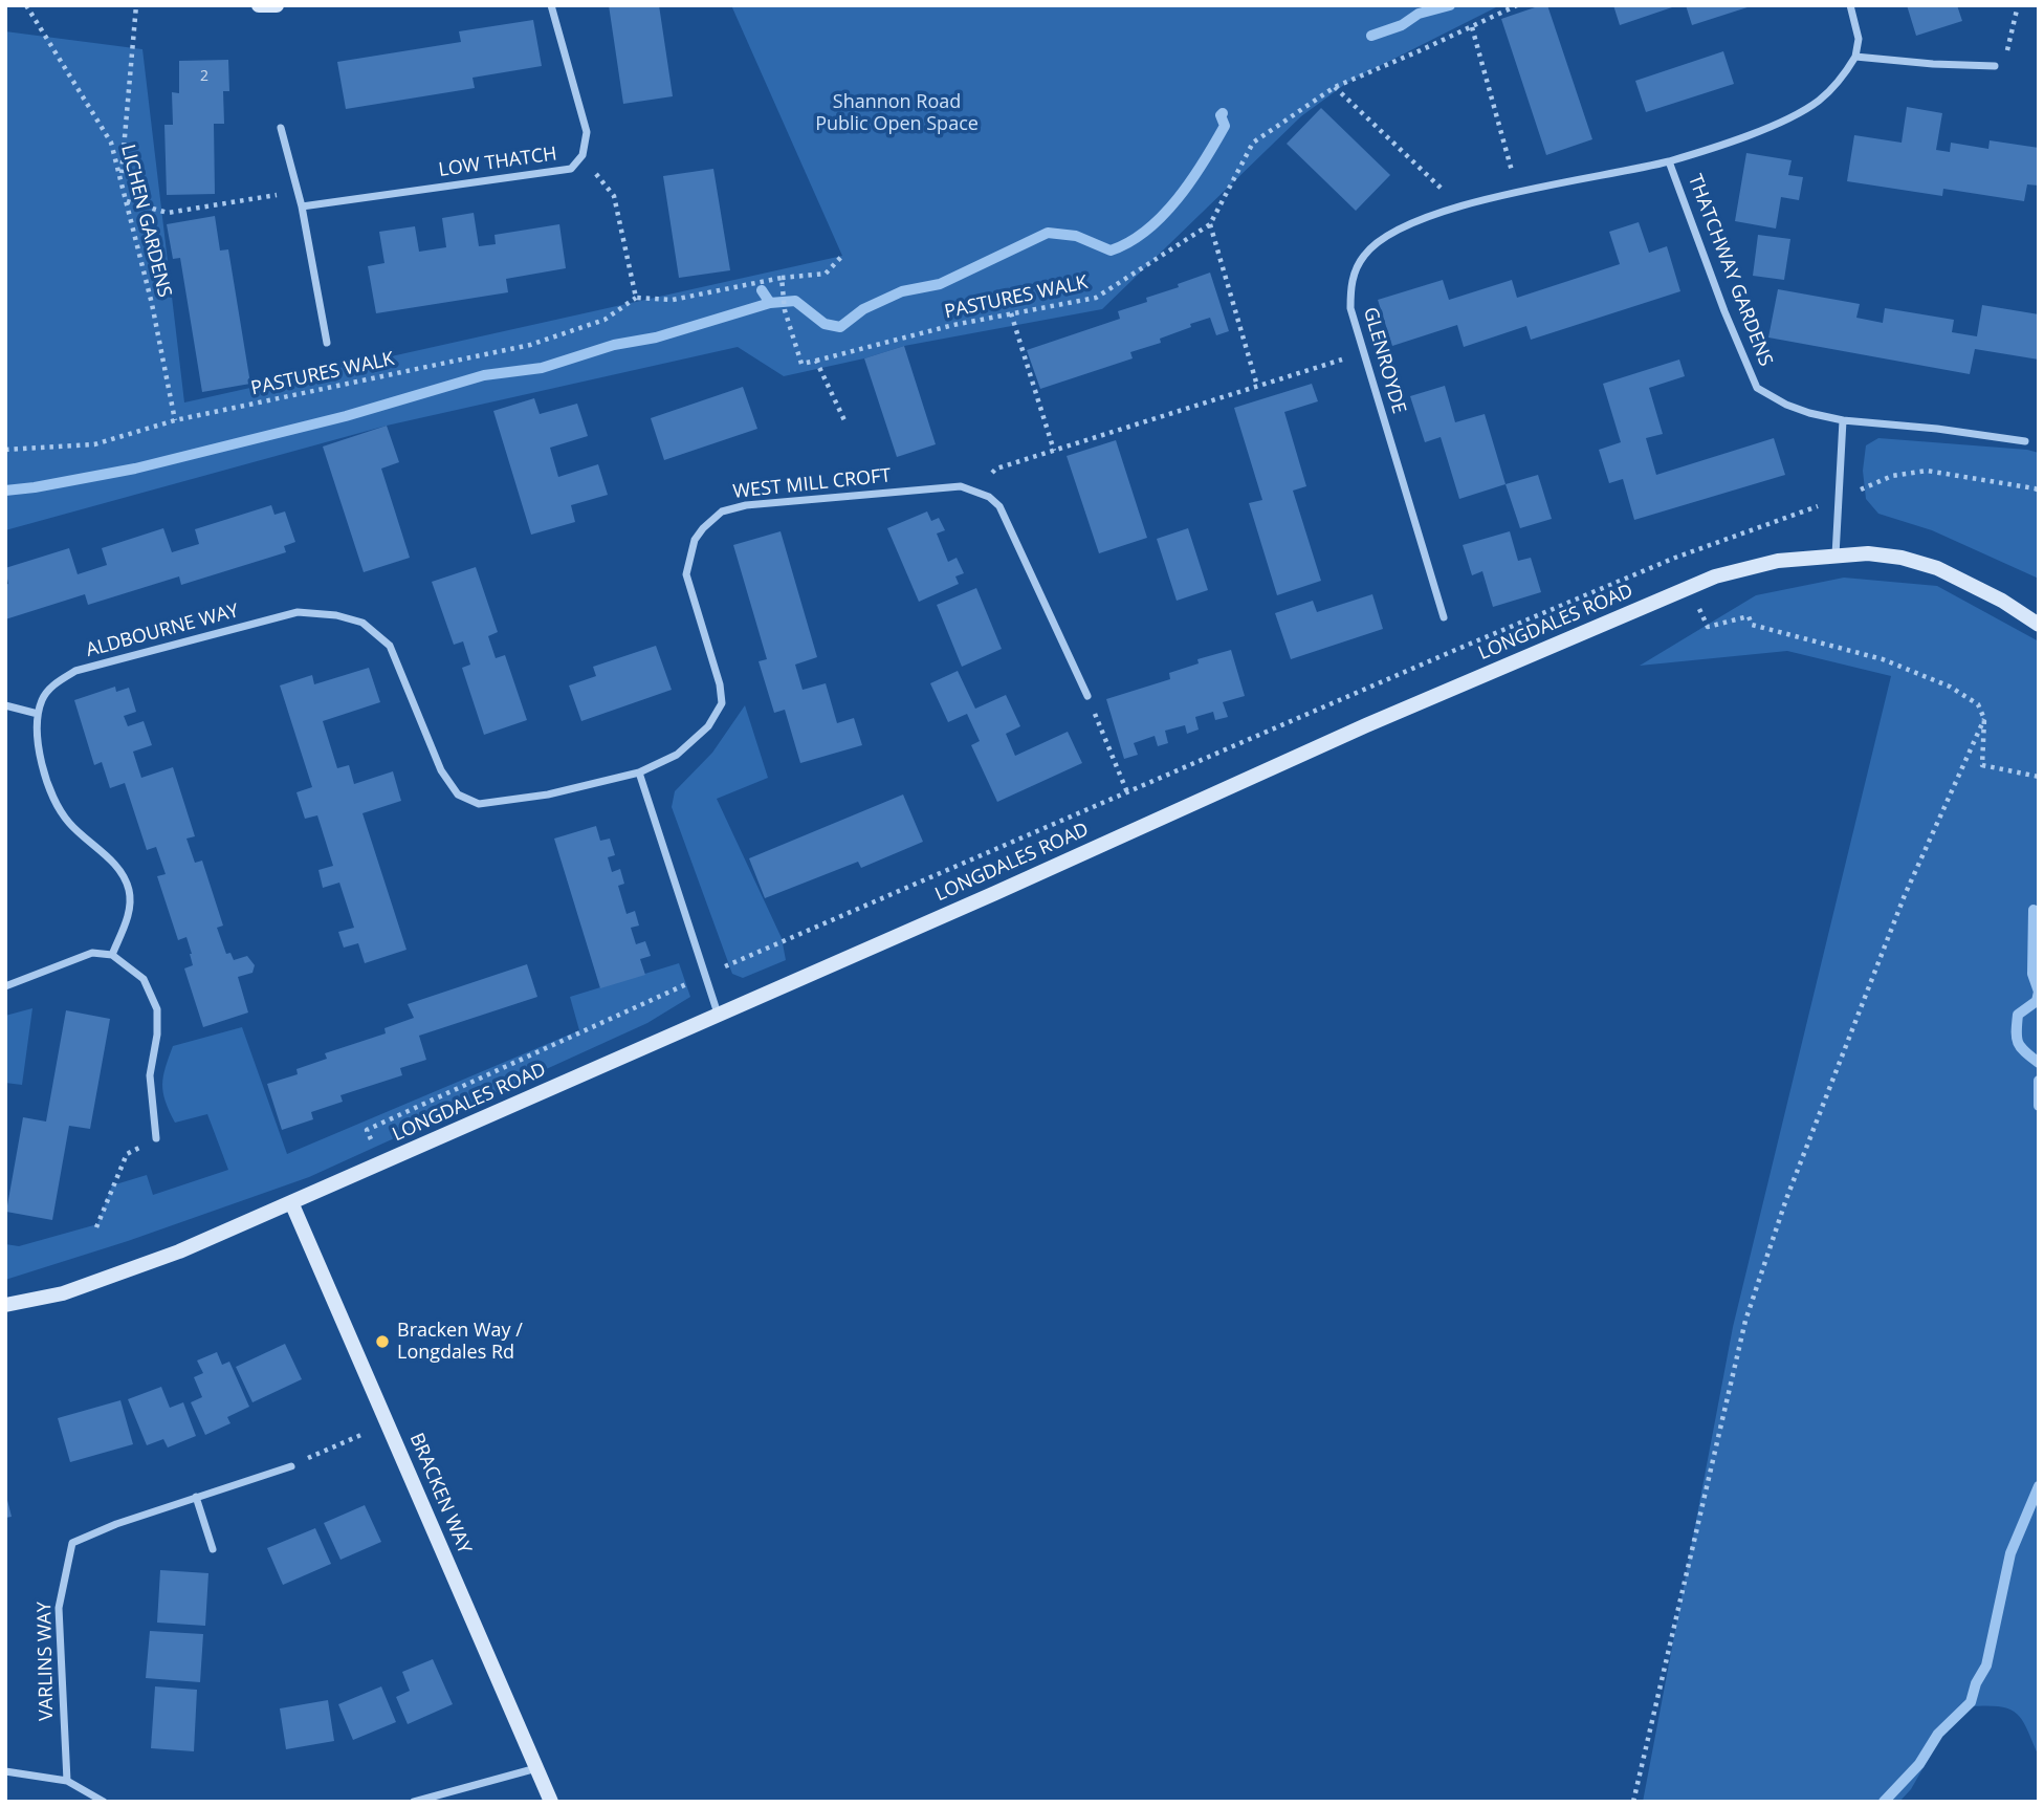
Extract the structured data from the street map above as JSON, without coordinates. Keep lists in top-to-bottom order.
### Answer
{
  "streets": {
    "street": [
      "LOW THATCH",
      "THATCHWAY GARDENS",
      "GLENROYDE",
      "WEST MILL CROFT",
      "LONGDALES ROAD",
      "ALDBOURNE WAY",
      "BRACKEN WAY",
      "VARLINS WAY"
    ],
    "path": ["LICHEN GARDENS", "PASTURES WALK"]
  },
  "crossings": [
    ["LICHEN GARDENS", "PASTURES WALK"],
    ["THATCHWAY GARDENS", "GLENROYDE"],
    ["WEST MILL CROFT", "ALDBOURNE WAY"],
    ["LONGDALES ROAD", "BRACKEN WAY"]
  ],
  "parks": ["Shannon Road Public Open Space"],
  "places": ["Bracken Way / Longdales Rd"],
  "house_numbers": ["2"]
}
